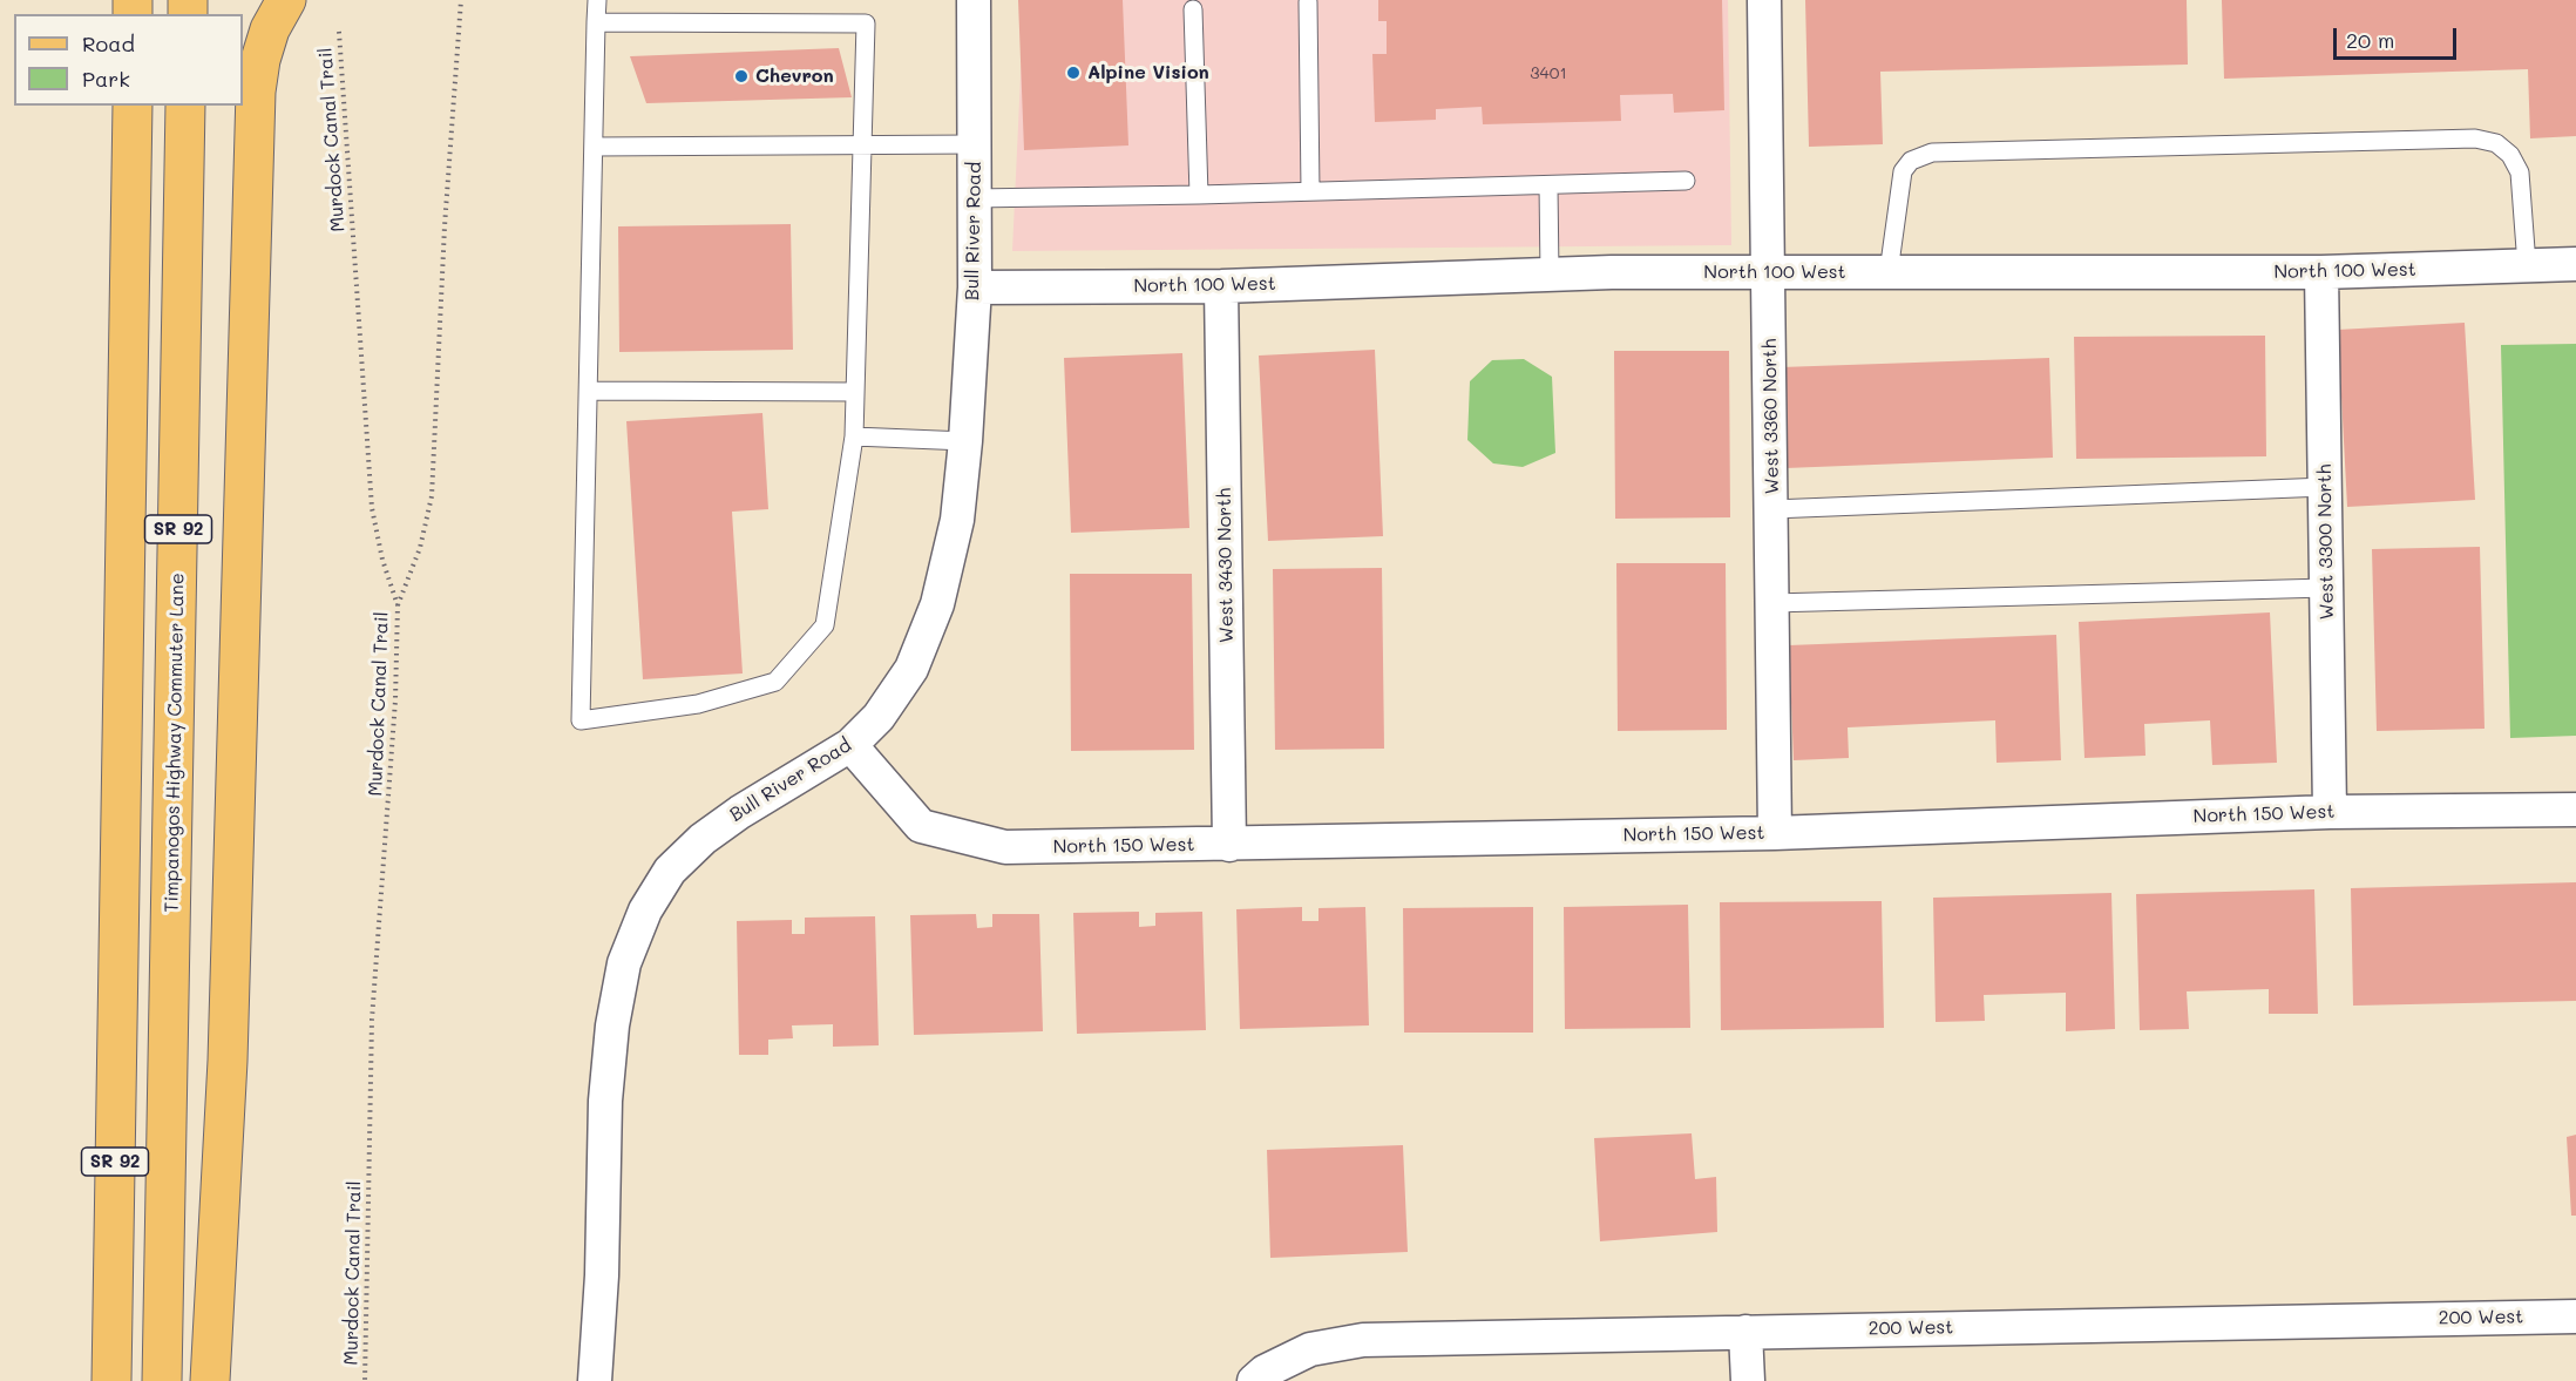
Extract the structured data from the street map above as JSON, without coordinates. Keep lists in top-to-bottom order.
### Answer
{
  "streets": {
    "main road": ["SR 92", "Timpanogos Highway Commuter Lane"],
    "street": [
      "Bull River Road",
      "North 100 West",
      "West 3360 North",
      "West 3300 North",
      "West 3430 North",
      "North 150 West",
      "200 West"
    ],
    "path": ["Murdock Canal Trail"]
  },
  "crossings": [
    ["Bull River Road", "North 100 West"],
    ["Bull River Road", "North 150 West"],
    ["North 100 West", "West 3360 North"],
    ["North 100 West", "West 3300 North"],
    ["North 100 West", "West 3430 North"],
    ["West 3360 North", "North 150 West"],
    ["West 3300 North", "North 150 West"],
    ["West 3430 North", "North 150 West"]
  ],
  "places": ["Alpine Vision", "Chevron"],
  "house_numbers": ["3401"],
  "legend": ["Road", "Park"],
  "scale_bar": "20 m"
}
